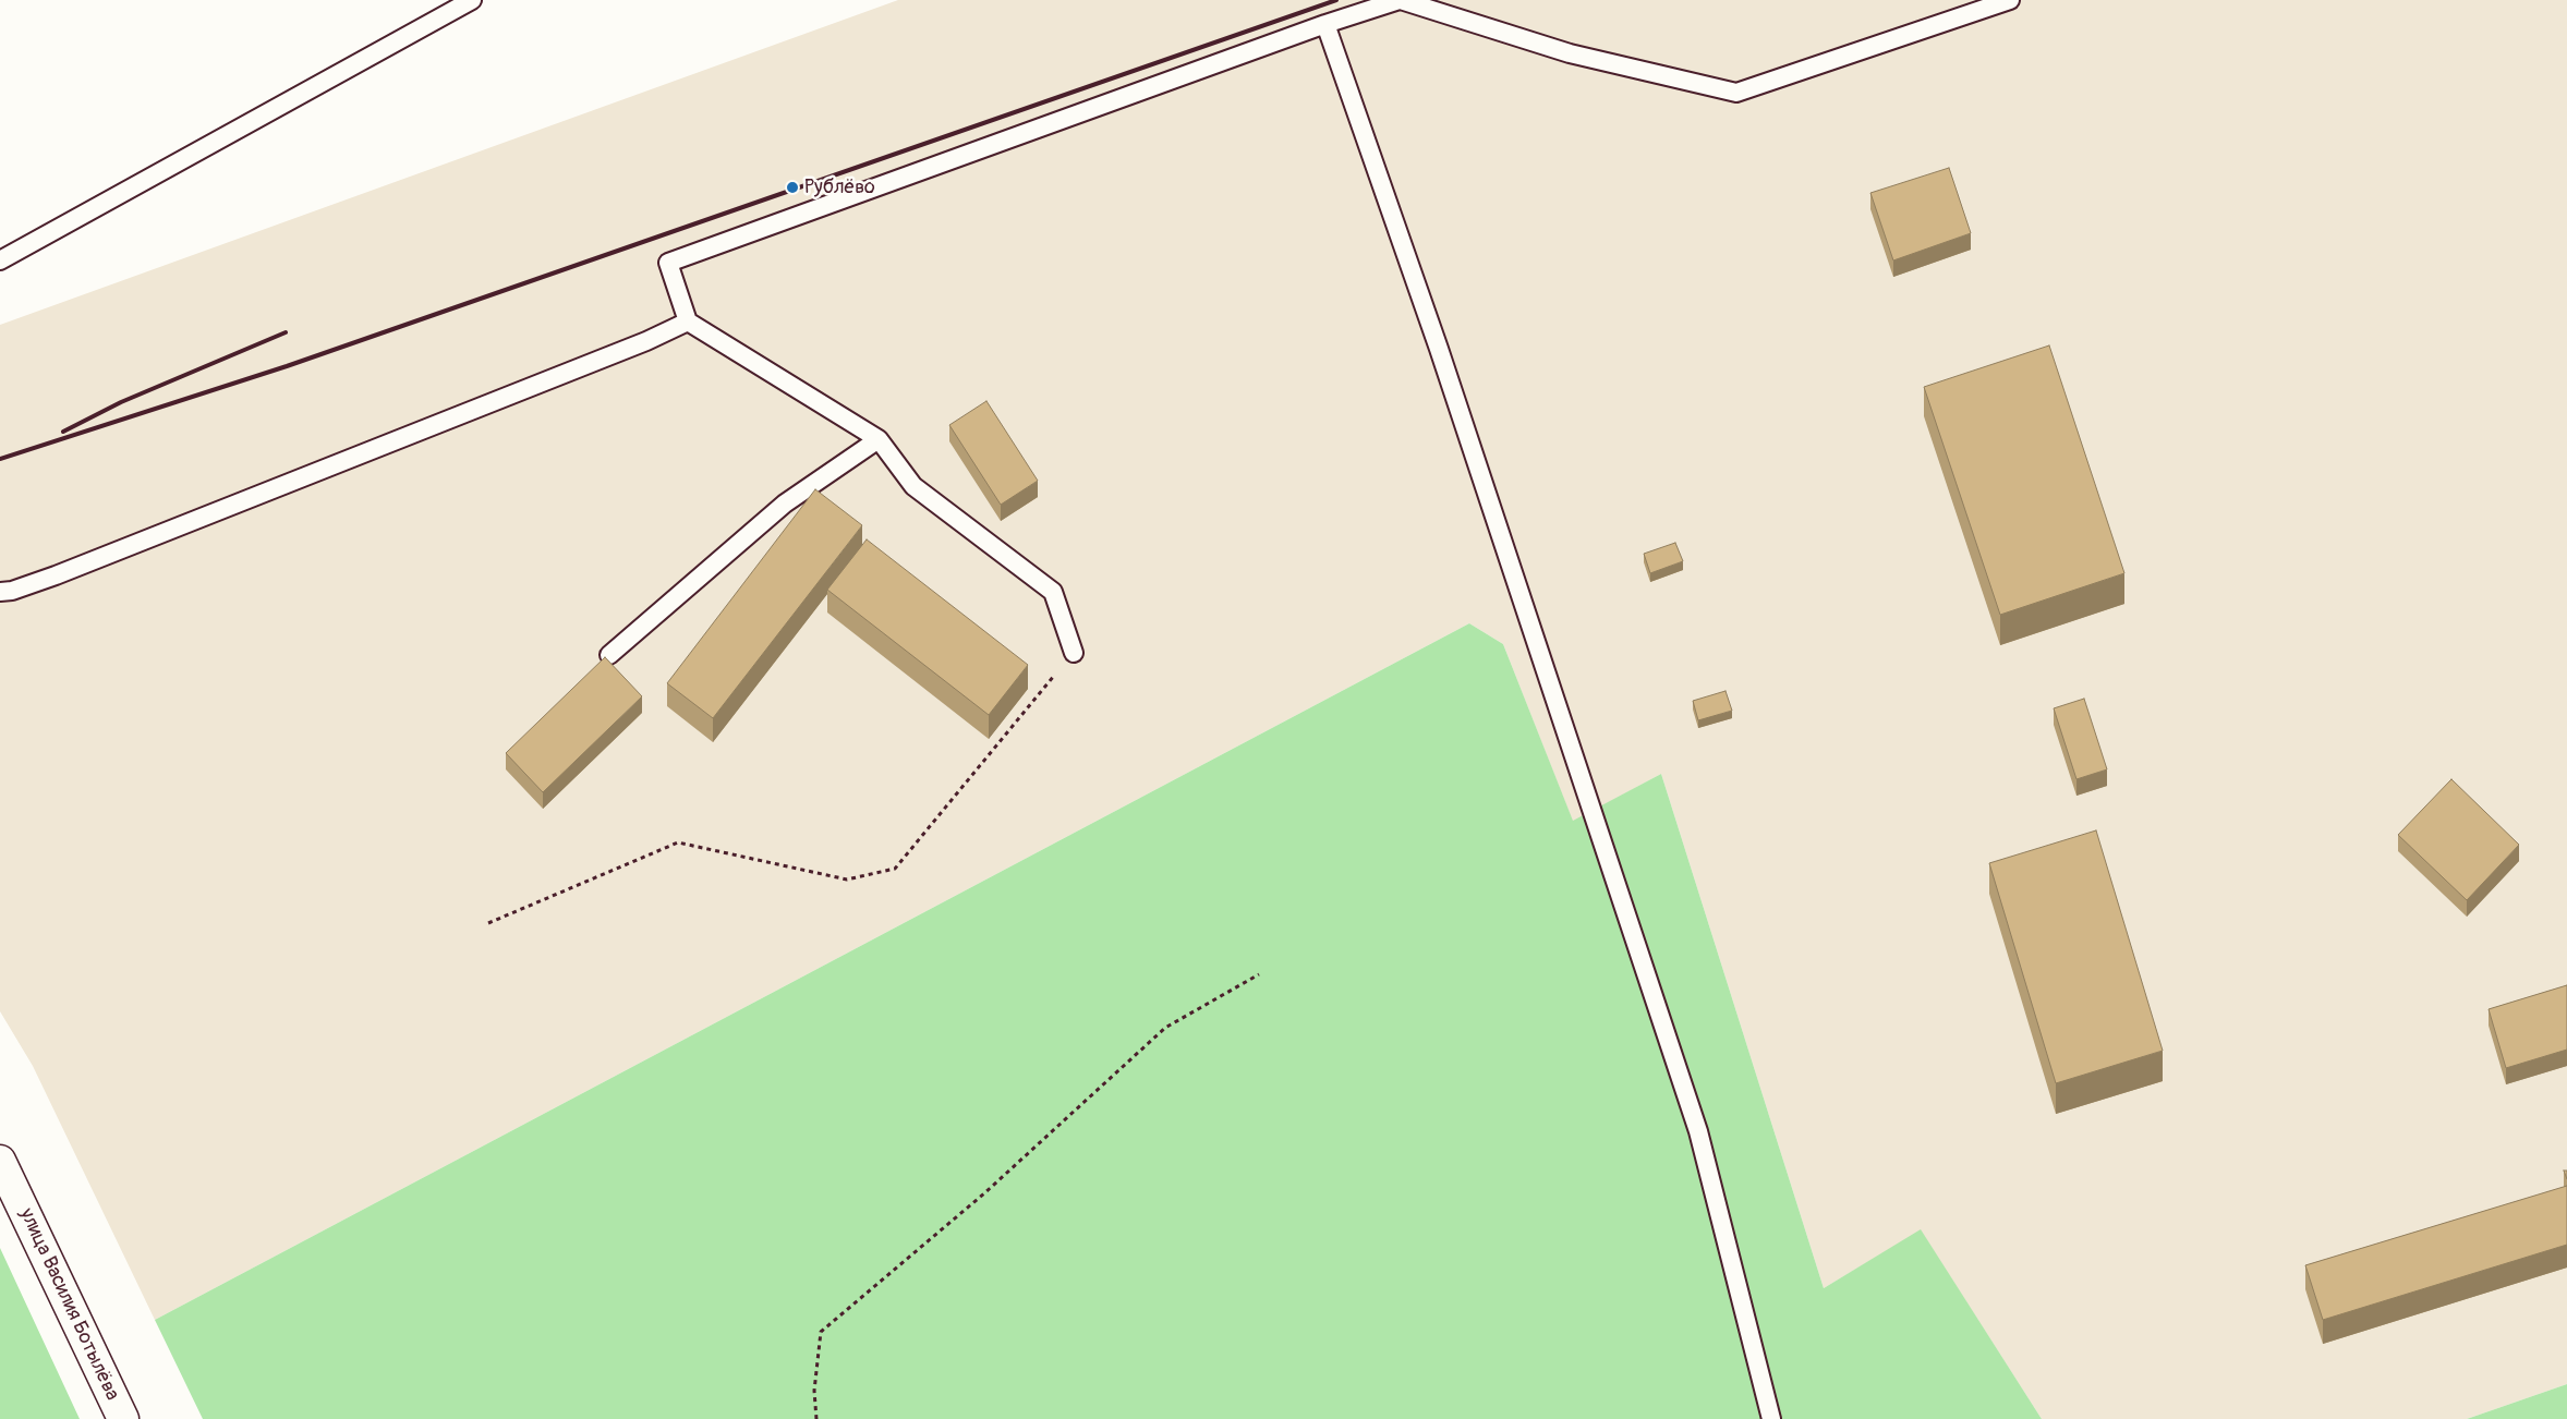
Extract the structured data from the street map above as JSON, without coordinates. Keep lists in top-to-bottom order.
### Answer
{
  "streets": {
    "street": ["улица Василия Ботылёва"]
  },
  "places": ["Рублёво"]
}
